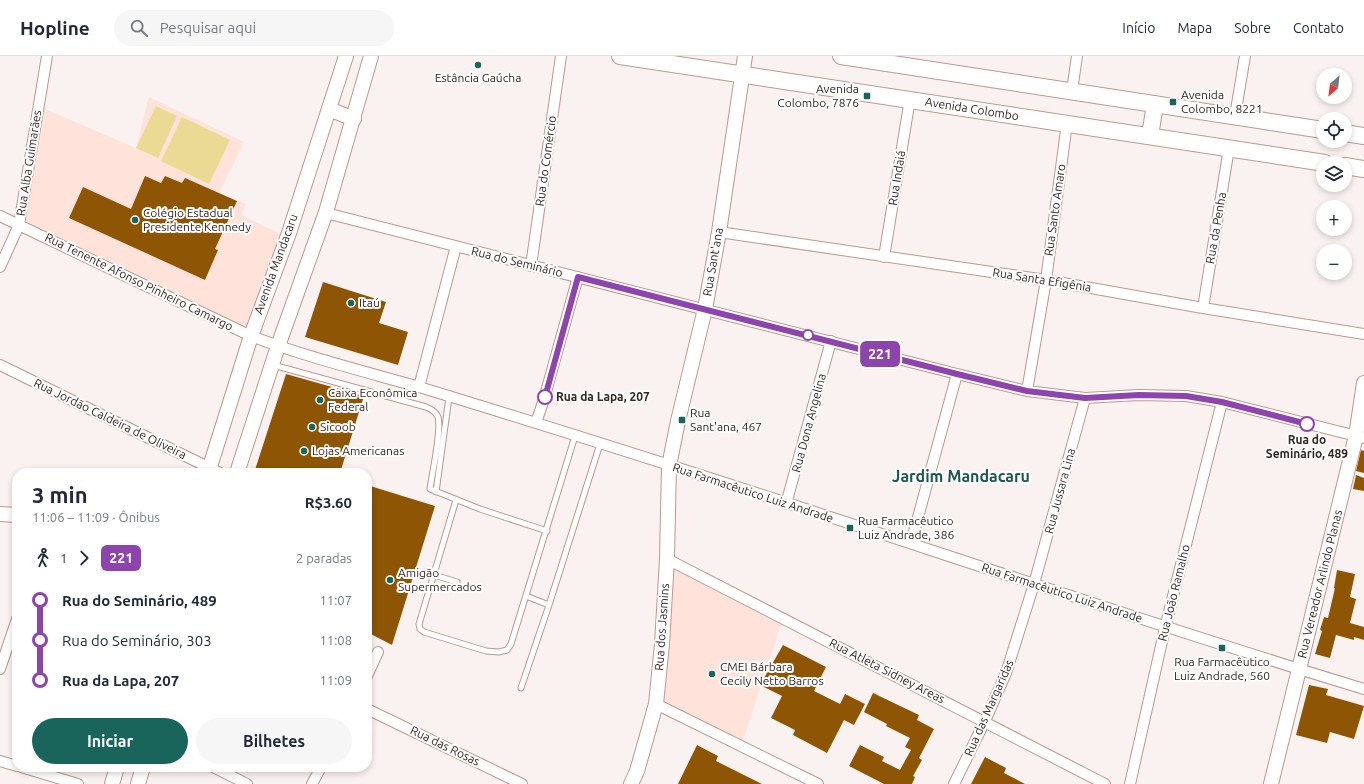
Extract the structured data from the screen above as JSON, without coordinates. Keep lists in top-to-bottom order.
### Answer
{
  "streets": {
    "main road": ["Avenida Colombo"],
    "street": [
      "Rua do Comércio",
      "Rua Alba Guimarães",
      "Rua Indaiá",
      "Rua Santo Amaro",
      "Rua da Penha",
      "Rua do Seminário",
      "Rua Sant'ana",
      "Avenida Mandacaru",
      "Rua Santa Efigênia",
      "Rua Tenente Afonso Pinheiro Camargo",
      "Rua Jordão Caldeira de Oliveira",
      "Rua Dona Angelina",
      "Rua Jussara Lina",
      "Rua Farmacêutico Luiz Andrade",
      "Rua Vereador Arlindo Planas",
      "Rua João Ramalho",
      "Rua dos Jasmins",
      "Rua Atleta Sidney Areas",
      "Rua das Margaridas",
      "Rua das Rosas"
    ]
  },
  "crossings": [
    ["Avenida Colombo", "Rua Indaiá"],
    ["Avenida Colombo", "Rua Santo Amaro"],
    ["Avenida Colombo", "Rua da Penha"],
    ["Avenida Colombo", "Rua Sant'ana"],
    ["Rua do Comércio", "Rua do Seminário"],
    ["Rua Alba Guimarães", "Rua Tenente Afonso Pinheiro Camargo"],
    ["Rua Indaiá", "Rua Santa Efigênia"],
    ["Rua Santo Amaro", "Rua do Seminário"],
    ["Rua Santo Amaro", "Rua Santa Efigênia"],
    ["Rua da Penha", "Rua Santa Efigênia"],
    ["Rua do Seminário", "Rua Sant'ana"],
    ["Rua do Seminário", "Rua Dona Angelina"],
    ["Rua do Seminário", "Rua Jussara Lina"],
    ["Rua do Seminário", "Rua Vereador Arlindo Planas"],
    ["Rua do Seminário", "Rua João Ramalho"],
    ["Rua Sant'ana", "Rua Santa Efigênia"],
    ["Rua Sant'ana", "Rua Farmacêutico Luiz Andrade"],
    ["Rua Sant'ana", "Rua dos Jasmins"],
    ["Avenida Mandacaru", "Rua Tenente Afonso Pinheiro Camargo"],
    ["Rua Tenente Afonso Pinheiro Camargo", "Rua Farmacêutico Luiz Andrade"],
    ["Rua Dona Angelina", "Rua Farmacêutico Luiz Andrade"],
    ["Rua Jussara Lina", "Rua Farmacêutico Luiz Andrade"],
    ["Rua Jussara Lina", "Rua das Margaridas"],
    ["Rua Farmacêutico Luiz Andrade", "Rua Vereador Arlindo Planas"],
    ["Rua Farmacêutico Luiz Andrade", "Rua João Ramalho"],
    ["Rua Farmacêutico Luiz Andrade", "Rua dos Jasmins"],
    ["Rua Farmacêutico Luiz Andrade", "Rua das Margaridas"],
    ["Rua dos Jasmins", "Rua Atleta Sidney Areas"],
    ["Rua Atleta Sidney Areas", "Rua das Margaridas"]
  ],
  "districts": ["Jardim Mandacaru"],
  "places": {
    "other": [
      "Estância Gaúcha",
      "Colégio Estadual Presidente Kennedy",
      "Itaú",
      "Rua da Lapa, 207",
      "Caixa Econômica Federal",
      "Rua do Seminário, 489",
      "Sicoob",
      "Lojas Americanas",
      "Amigão Supermercados",
      "CMEI Bárbara Cecily Netto Barros"
    ],
    "transit": [
      "Avenida Colombo, 7876",
      "Avenida Colombo, 8221",
      "Rua Sant'ana, 467",
      "Rua Farmacêutico Luiz Andrade, 386",
      "Rua Farmacêutico Luiz Andrade, 560"
    ]
  },
  "lines": ["bus line 221"],
  "north": "bottom left",
  "page": {
    "header": "Hopline",
    "search": "Pesquisar aqui",
    "nav": [
      "Início",
      "Mapa",
      "Sobre",
      "Contato"
    ],
    "on_map": "221",
    "map_buttons": ["+", "−"],
    "heading": ["3 min", "11:06 – 11:09 · Ônibus", "R$3.60"],
    "legs": ["1", "221", "2 paradas"],
    "list": [
      {
        "name": "Rua do Seminário, 489",
        "value": "11:07"
      },
      {
        "name": "Rua do Seminário, 303",
        "value": "11:08"
      },
      {
        "name": "Rua da Lapa, 207",
        "value": "11:09"
      }
    ],
    "buttons": ["Iniciar", "Bilhetes"]
  }
}
